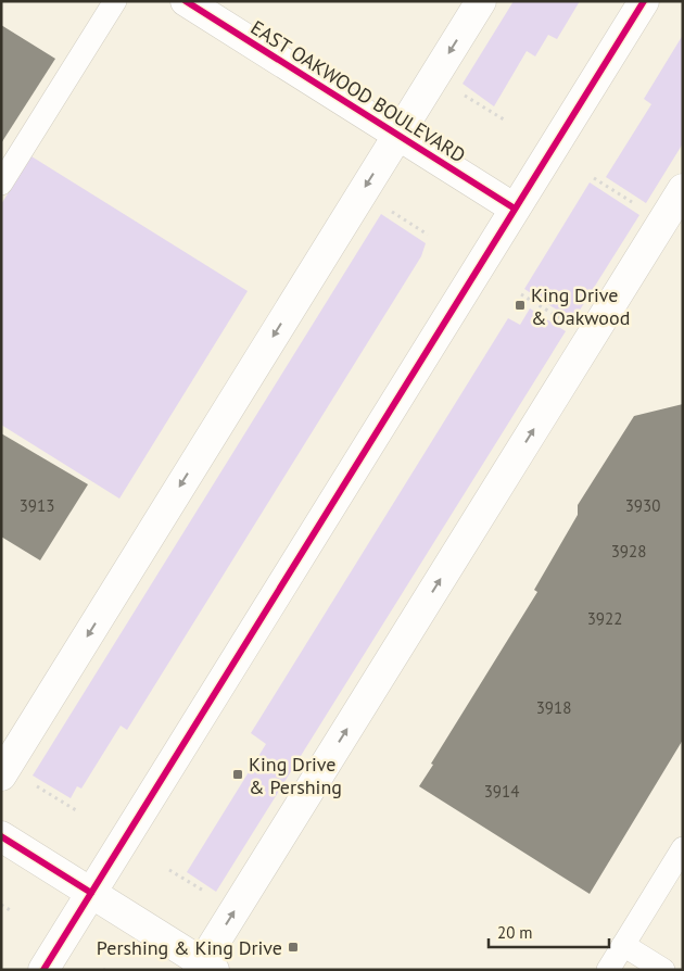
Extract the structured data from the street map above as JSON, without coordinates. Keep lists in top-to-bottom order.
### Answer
{
  "streets": {
    "street": ["EAST OAKWOOD BOULEVARD"]
  },
  "places": {
    "transit": ["King Drive & Oakwood", "King Drive & Pershing", "Pershing & King Drive"]
  },
  "house_numbers": [
    "3913",
    "3930",
    "3928",
    "3922",
    "3918",
    "3914"
  ],
  "scale_bar": "20 m"
}
